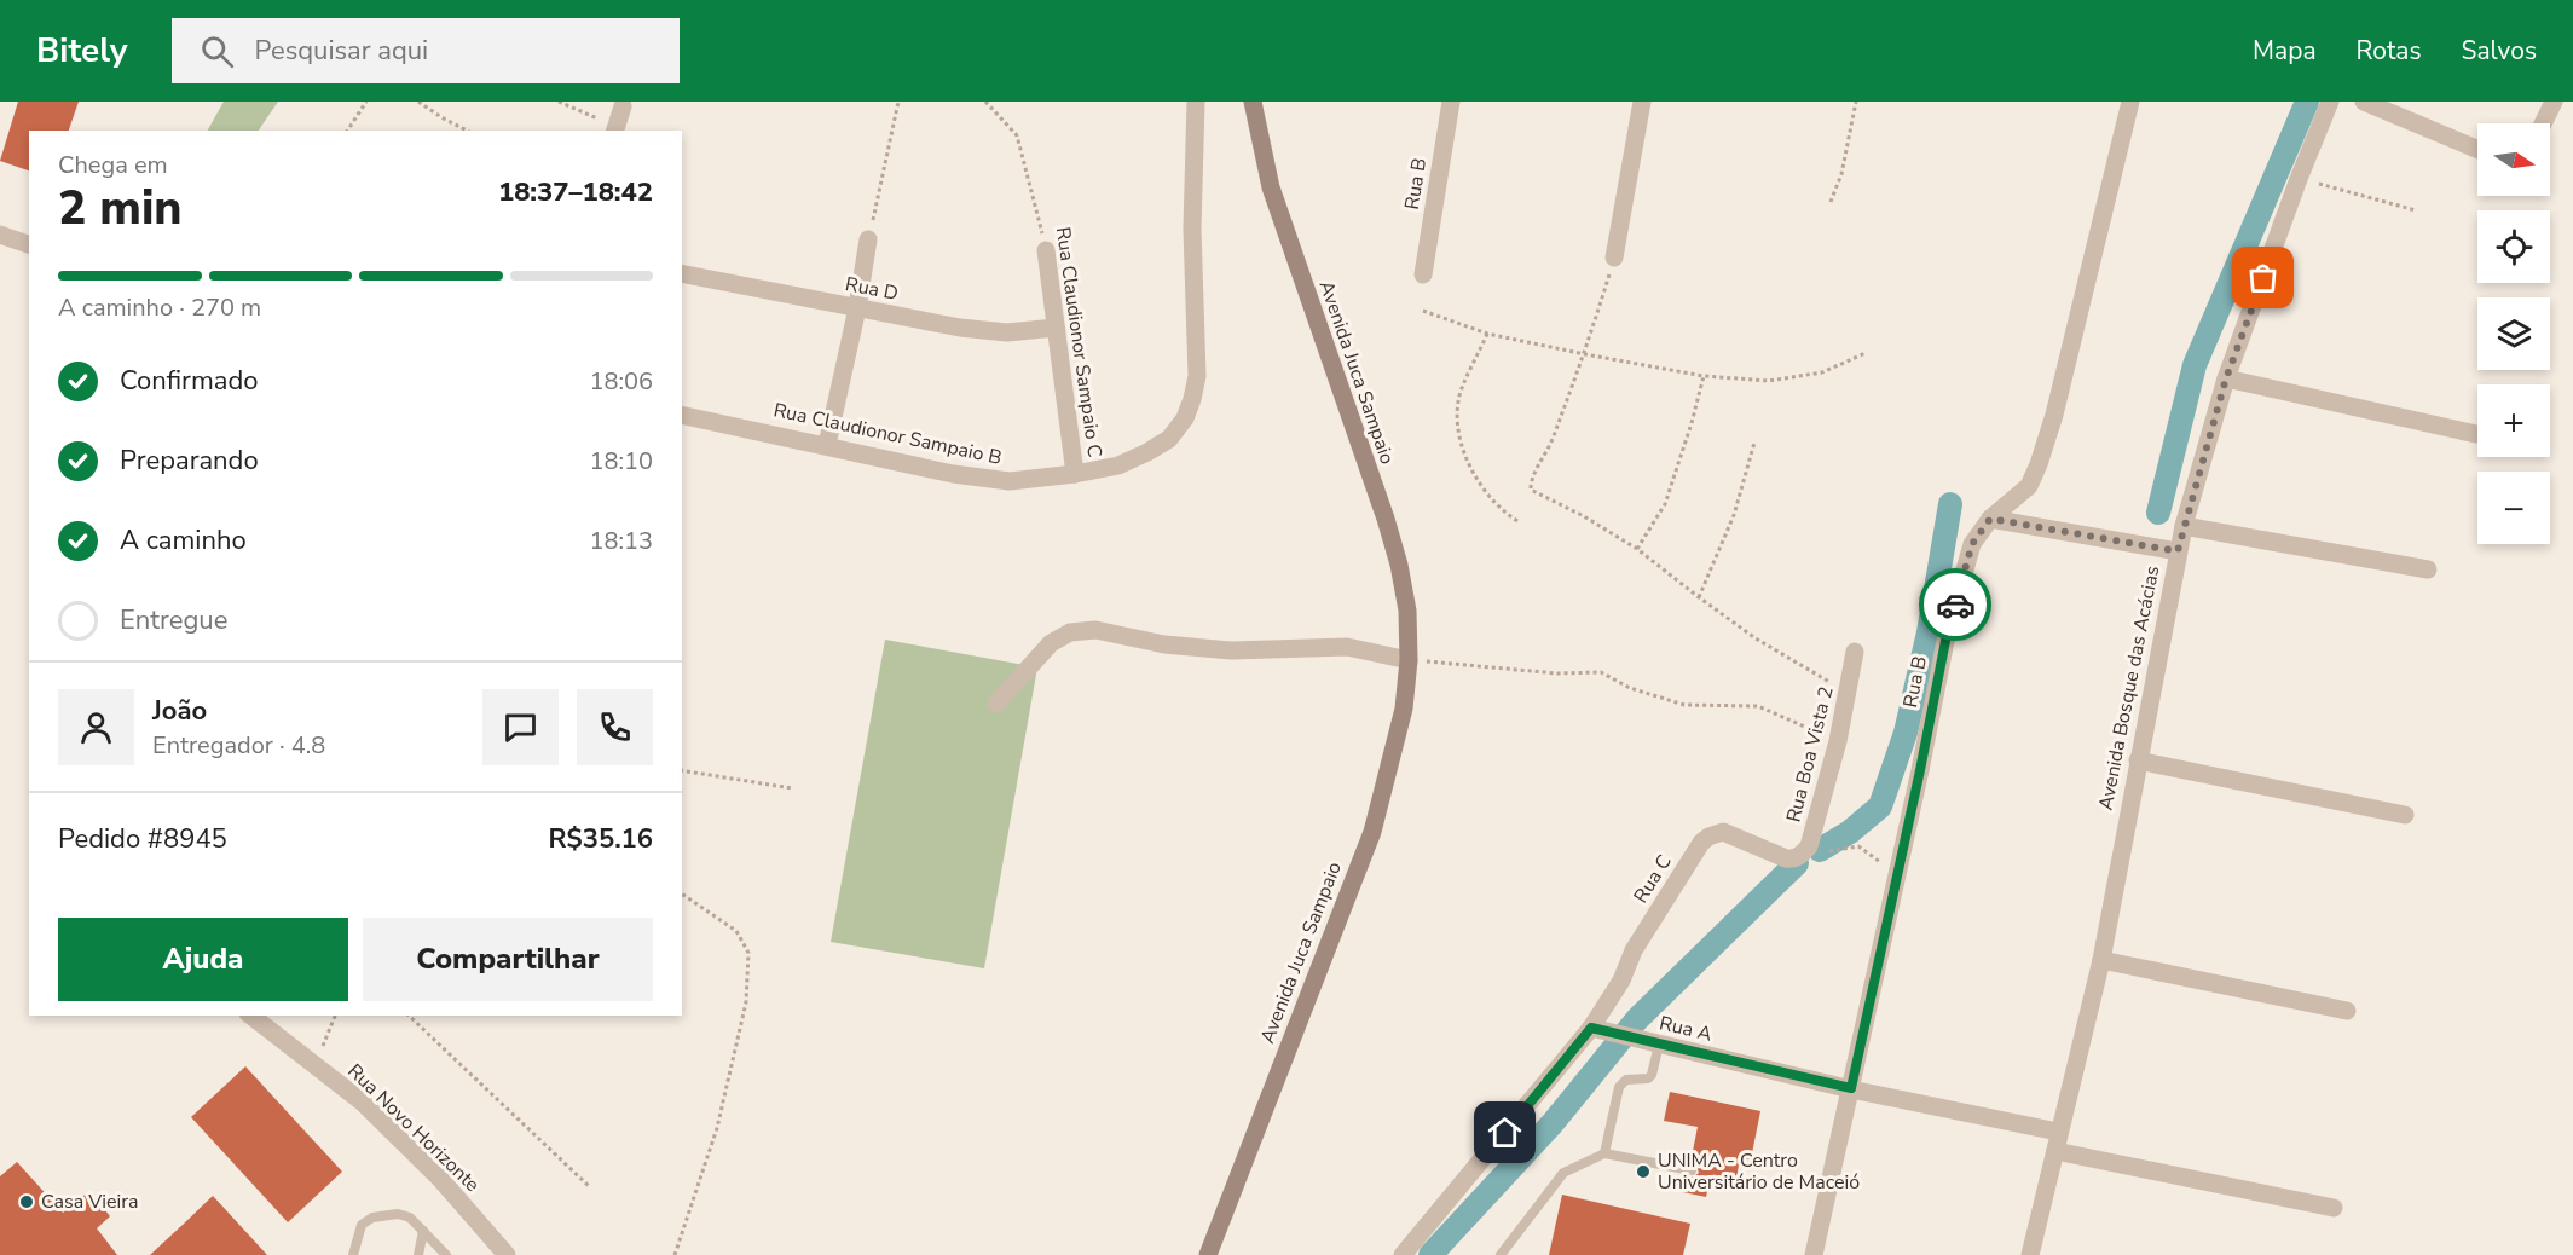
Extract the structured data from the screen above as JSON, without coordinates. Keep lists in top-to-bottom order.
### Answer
{
  "streets": {
    "main road": ["Avenida Juca Sampaio"],
    "street": [
      "Rua B",
      "Rua D",
      "Rua Claudionor Sampaio C",
      "Rua Claudionor Sampaio B",
      "Avenida Bosque das Acácias",
      "Rua Boa Vista 2",
      "Rua C",
      "Rua A",
      "Rua Novo Horizonte"
    ]
  },
  "crossings": [
    ["Rua B", "Rua A"],
    ["Rua D", "Rua Claudionor Sampaio C"],
    ["Rua Claudionor Sampaio C", "Rua Claudionor Sampaio B"],
    ["Avenida Bosque das Acácias", "Rua A"],
    ["Rua Boa Vista 2", "Rua C"],
    ["Rua C", "Rua A"]
  ],
  "places": ["UNIMA - Centro Universitário de Maceió", "Casa Vieira"],
  "north": "right",
  "page": {
    "header": "Bitely",
    "search": "Pesquisar aqui",
    "nav": ["Mapa", "Rotas", "Salvos"],
    "map_buttons": ["+", "−"],
    "heading": ["2 min", "Chega em", "18:37–18:42"],
    "panel": [
      "João",
      "Entregador · 4.8",
      "Pedido #8945",
      "R$35.16"
    ],
    "bar": "A caminho · 270 m",
    "list": [
      ["Confirmado", "18:06"],
      ["Preparando", "18:10"],
      ["A caminho", "18:13"],
      "Entregue"
    ],
    "buttons": ["Ajuda", "Compartilhar"]
  }
}
